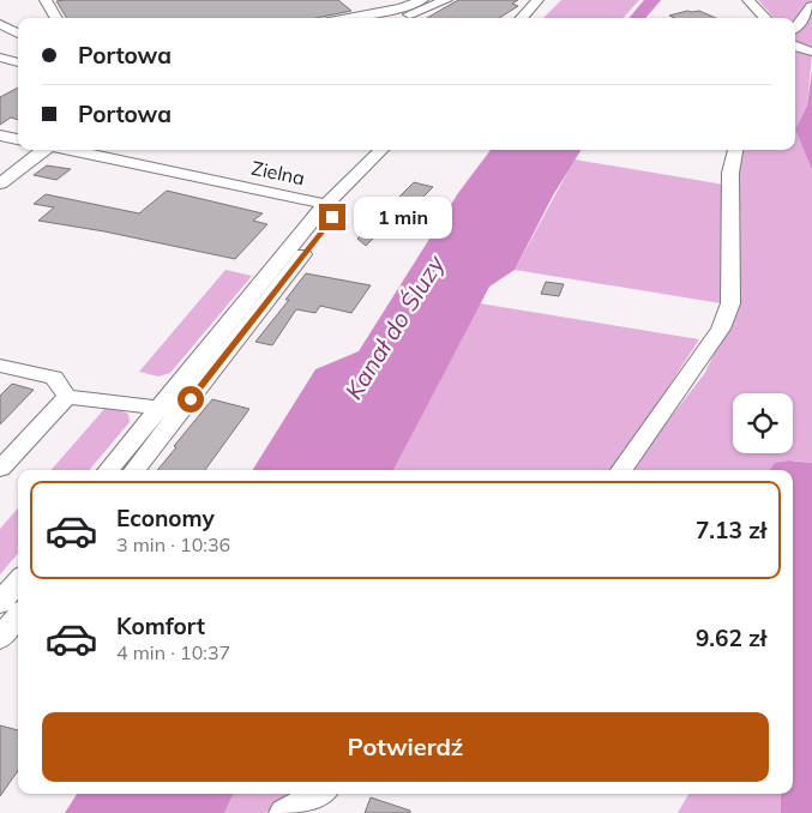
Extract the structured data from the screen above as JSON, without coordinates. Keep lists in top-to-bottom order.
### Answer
{
  "streets": {
    "street": ["Zielna"]
  },
  "water": ["Kanał do Śluzy"],
  "page": {
    "banner": ["Portowa", "Portowa"],
    "bubble": "1 min",
    "list": [
      {
        "name": "Economy",
        "note": "3 min · 10:36",
        "value": "7.13 zł"
      },
      {
        "name": "Komfort",
        "note": "4 min · 10:37",
        "value": "9.62 zł"
      }
    ],
    "buttons": "Potwierdź"
  }
}
